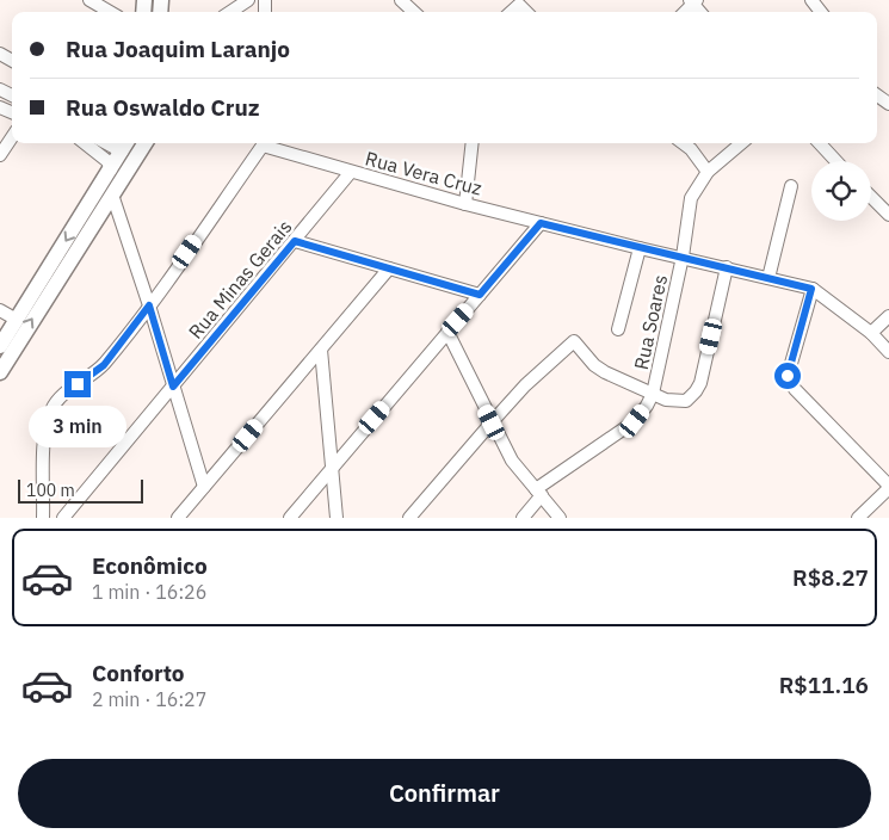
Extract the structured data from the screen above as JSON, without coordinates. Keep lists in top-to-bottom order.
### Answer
{
  "streets": {
    "street": ["Rua Vera Cruz", "Rua Minas Gerais", "Rua Soares"]
  },
  "crossings": [
    ["Rua Vera Cruz", "Rua Minas Gerais"],
    ["Rua Vera Cruz", "Rua Soares"]
  ],
  "scale_bar": "100 m",
  "page": {
    "banner": ["Rua Joaquim Laranjo", "Rua Oswaldo Cruz"],
    "bubble": "3 min",
    "scale": "100 m",
    "list": [
      {
        "name": "Econômico",
        "note": "1 min · 16:26",
        "value": "R$8.27"
      },
      {
        "name": "Conforto",
        "note": "2 min · 16:27",
        "value": "R$11.16"
      }
    ],
    "buttons": "Confirmar"
  }
}
